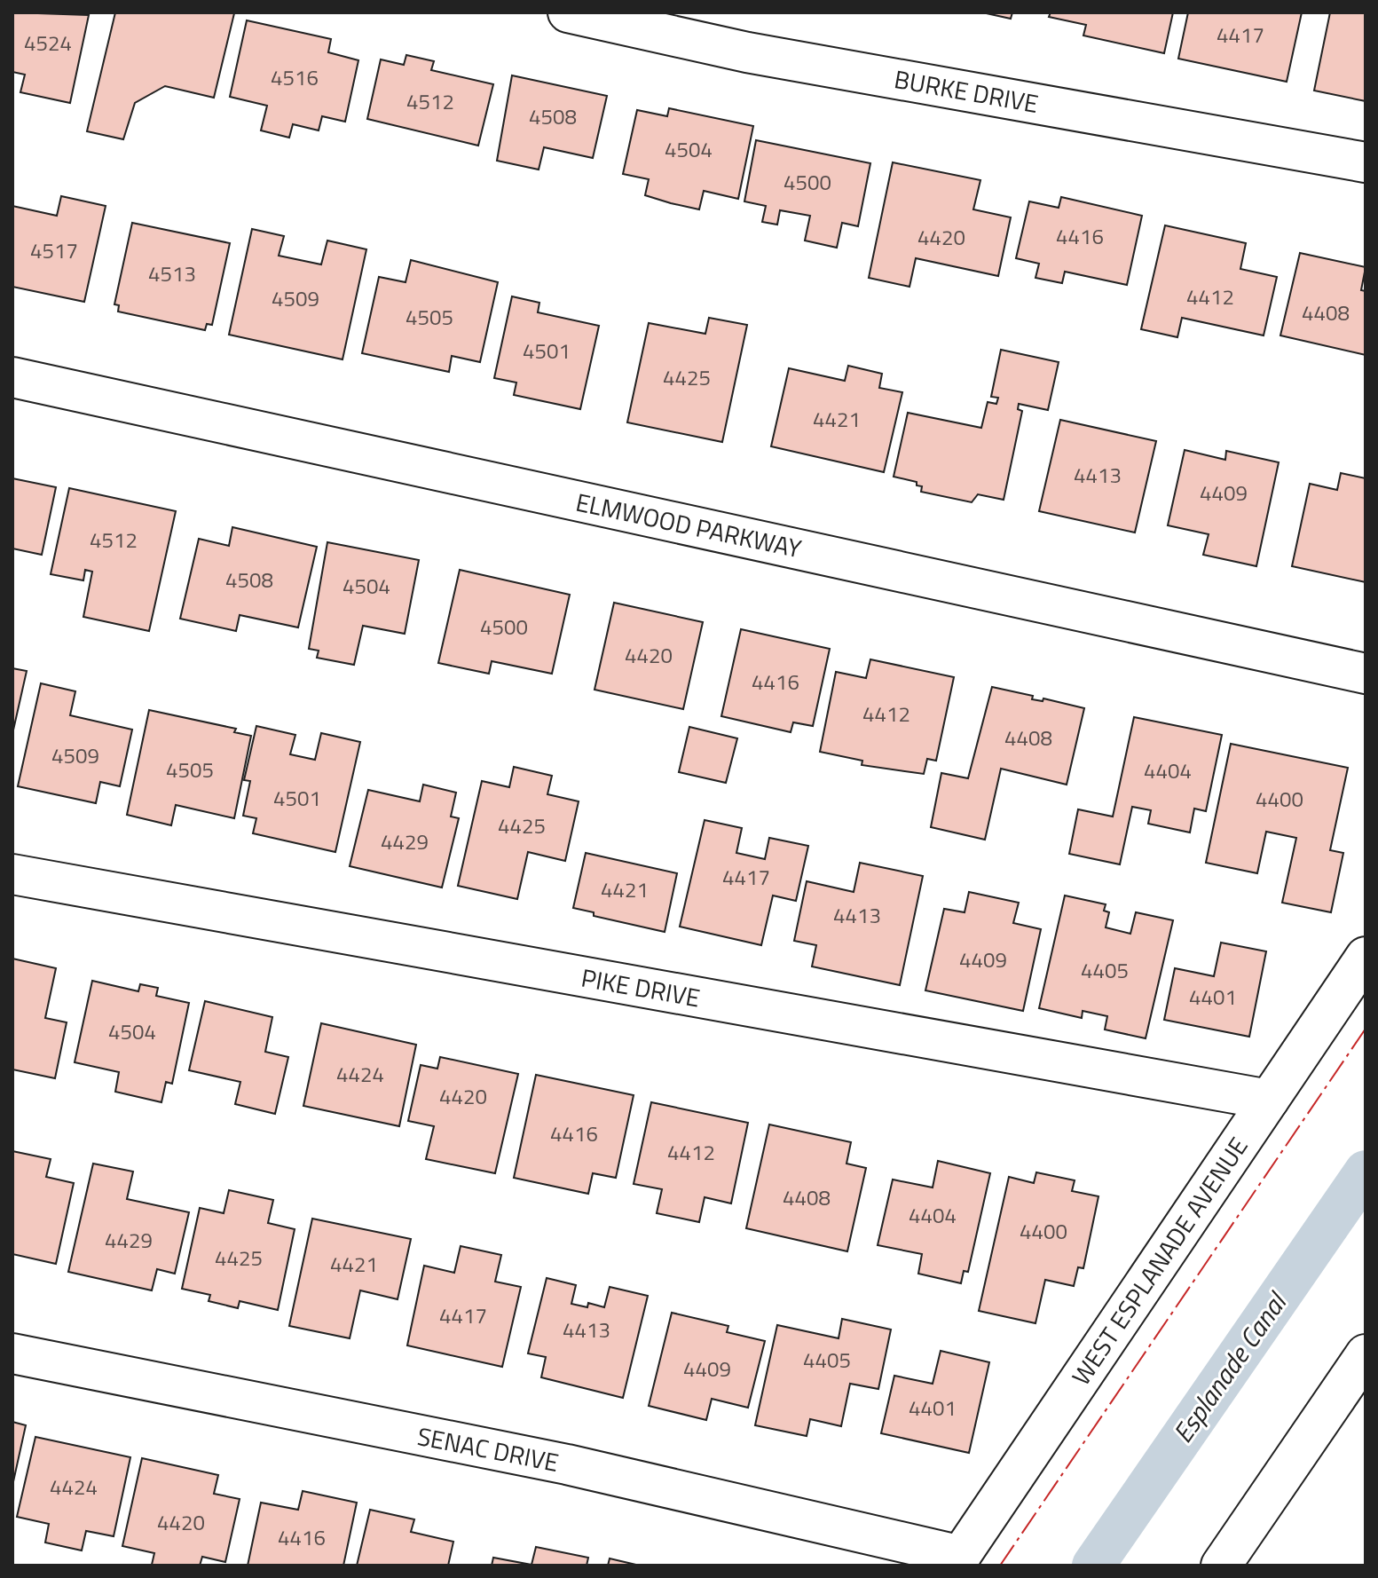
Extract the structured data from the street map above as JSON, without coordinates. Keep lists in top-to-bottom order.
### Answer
{
  "streets": {
    "street": [
      "BURKE DRIVE",
      "ELMWOOD PARKWAY",
      "PIKE DRIVE",
      "WEST ESPLANADE AVENUE",
      "SENAC DRIVE"
    ]
  },
  "crossings": [
    ["PIKE DRIVE", "WEST ESPLANADE AVENUE"],
    ["WEST ESPLANADE AVENUE", "SENAC DRIVE"]
  ],
  "water": ["Esplanade Canal"],
  "house_numbers": [
    "4417",
    "4524",
    "4516",
    "4512",
    "4508",
    "4504",
    "4500",
    "4416",
    "4420",
    "4517",
    "4513",
    "4412",
    "4509",
    "4408",
    "4505",
    "4501",
    "4425",
    "4421",
    "4413",
    "4409",
    "4512",
    "4508",
    "4504",
    "4500",
    "4420",
    "4416",
    "4412",
    "4408",
    "4509",
    "4505",
    "4404",
    "4501",
    "4400",
    "4425",
    "4429",
    "4417",
    "4421",
    "4413",
    "4409",
    "4405",
    "4401",
    "4504",
    "4424",
    "4420",
    "4416",
    "4412",
    "4408",
    "4404",
    "4400",
    "4429",
    "4425",
    "4421",
    "4417",
    "4413",
    "4405",
    "4409",
    "4401",
    "4424",
    "4420",
    "4416"
  ]
}
